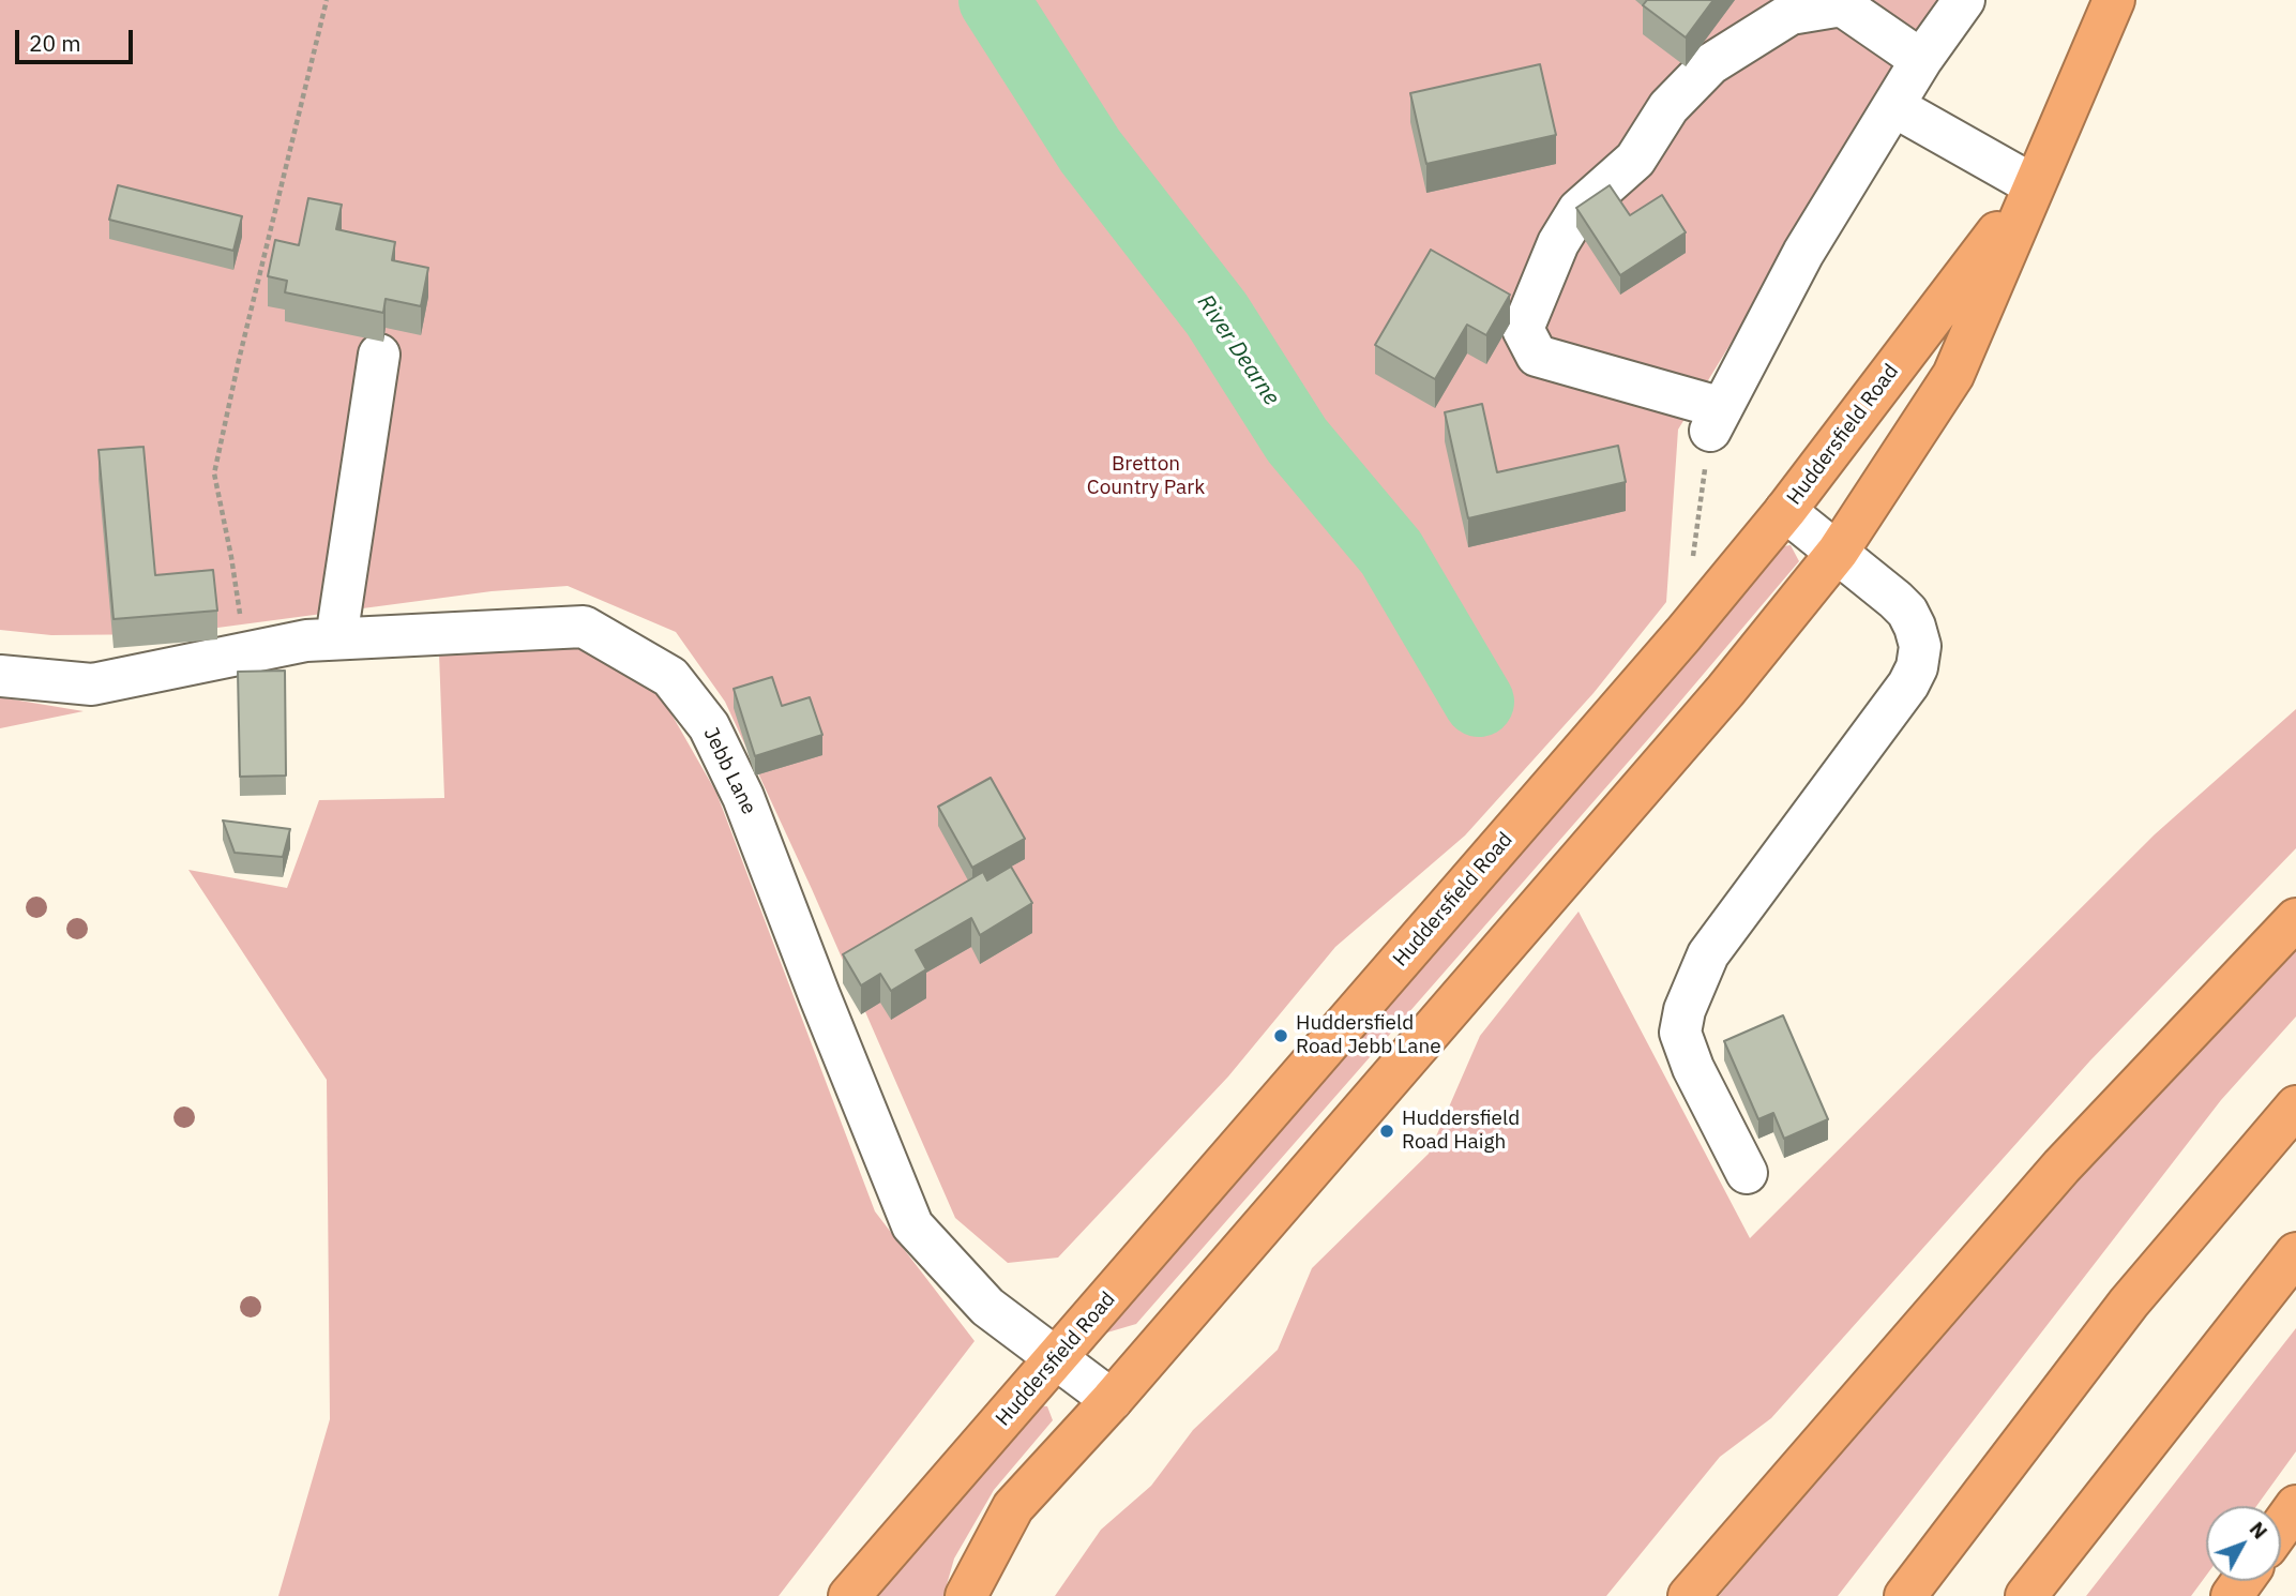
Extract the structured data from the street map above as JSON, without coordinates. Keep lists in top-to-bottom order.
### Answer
{
  "streets": {
    "highway": ["Huddersfield Road"],
    "street": ["Jebb Lane"]
  },
  "crossings": [
    ["Huddersfield Road", "Jebb Lane"]
  ],
  "water": ["River Dearne"],
  "parks": ["Bretton Country Park"],
  "places": ["Huddersfield Road Jebb Lane", "Huddersfield Road Haigh"],
  "scale_bar": "20 m",
  "north": "top right"
}
